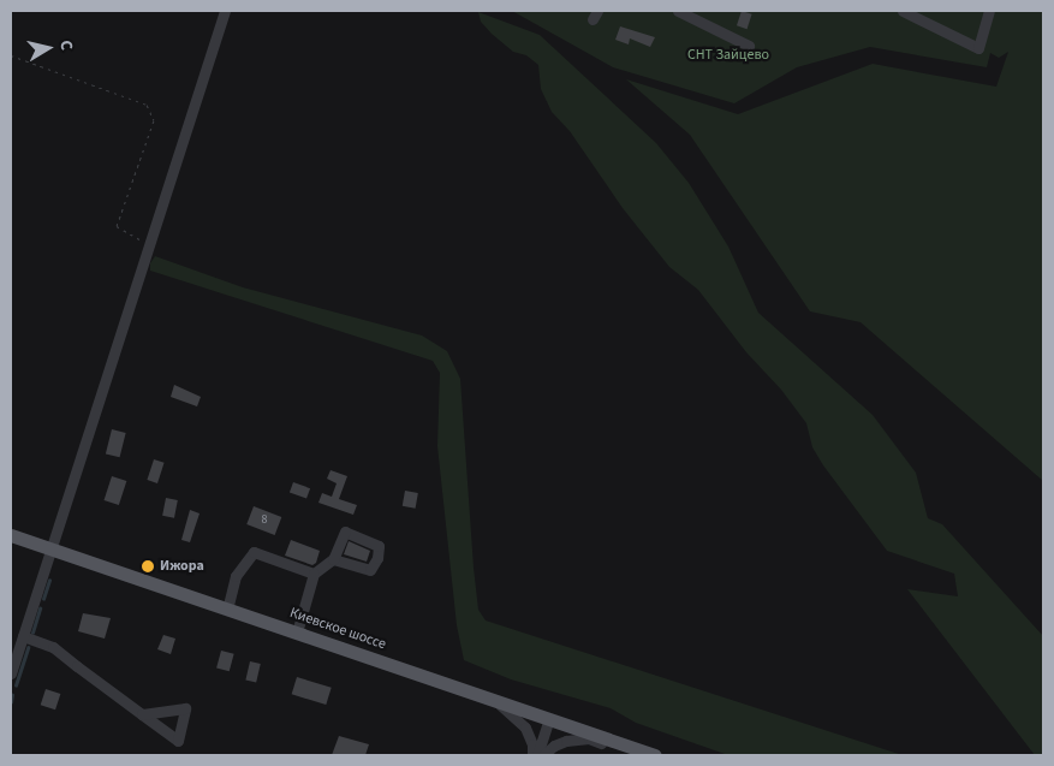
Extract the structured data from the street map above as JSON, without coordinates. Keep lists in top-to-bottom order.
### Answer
{
  "streets": {
    "main road": ["Киевское шоссе"]
  },
  "parks": ["СНТ Зайцево"],
  "places": ["Ижора"],
  "house_numbers": ["8"],
  "north": "right"
}
